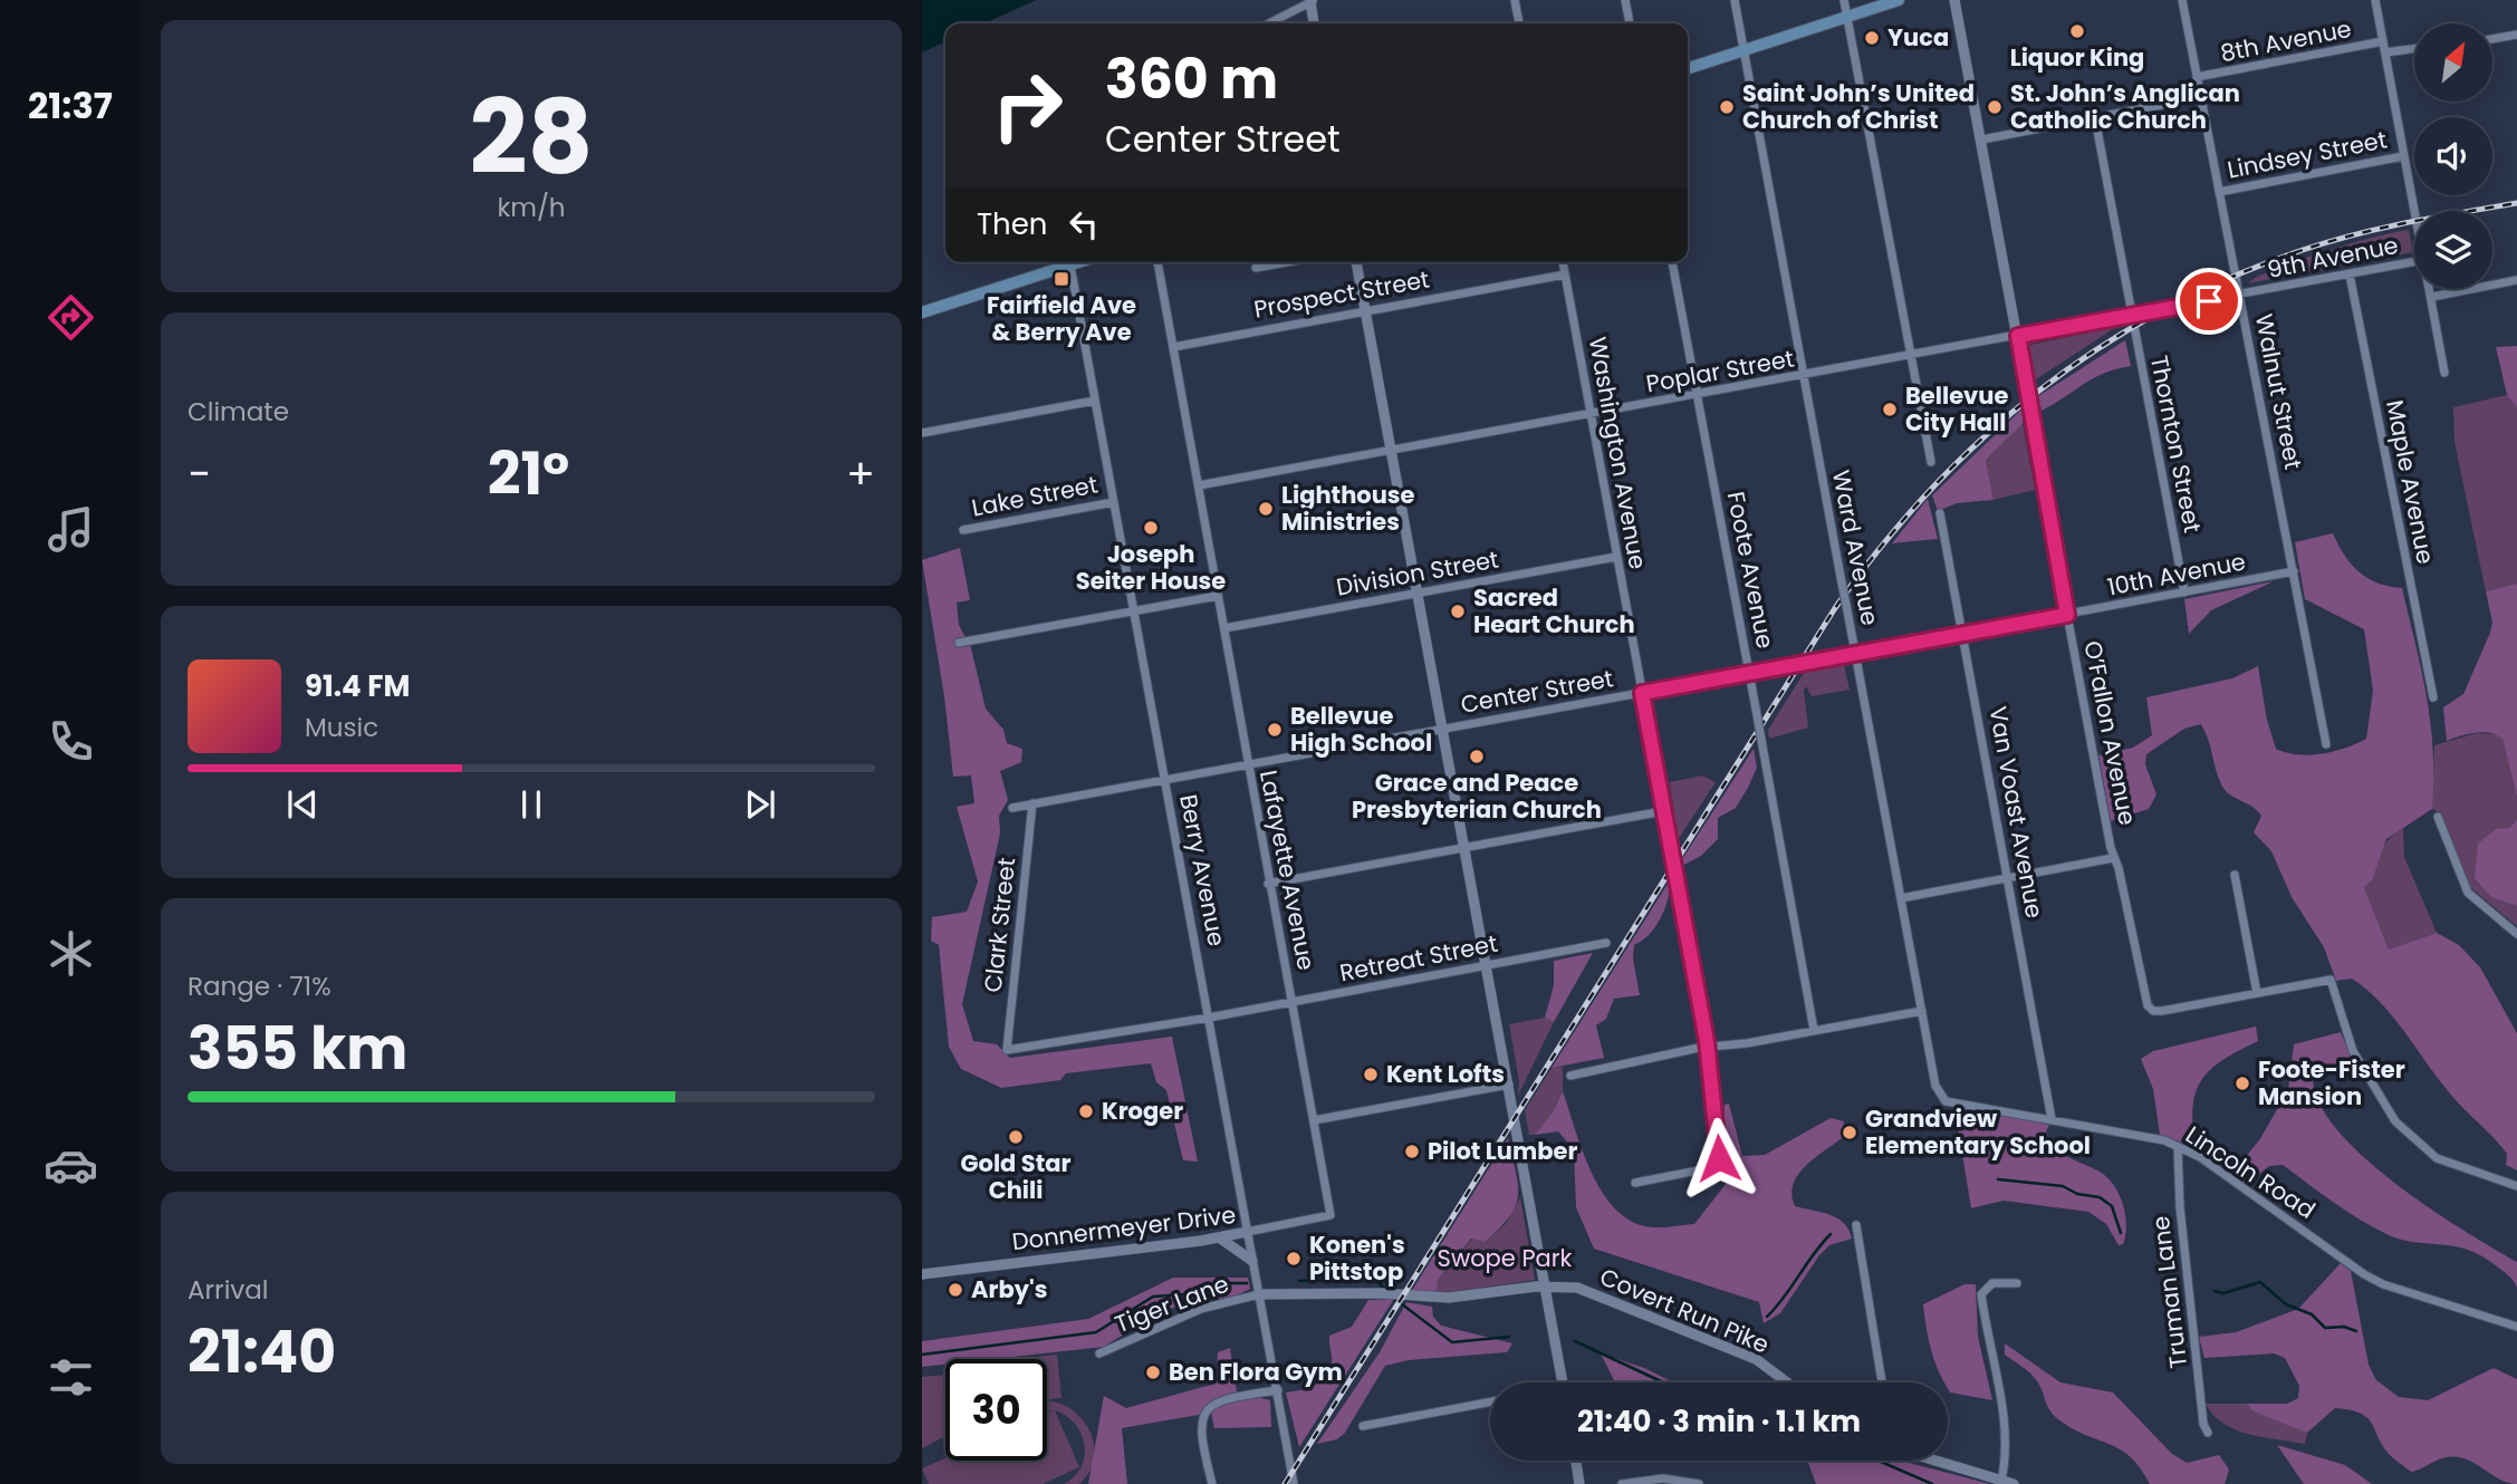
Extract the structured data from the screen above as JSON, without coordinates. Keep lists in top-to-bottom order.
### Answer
{
  "streets": {
    "street": [
      "8th Avenue",
      "Lindsey Street",
      "9th Avenue",
      "Prospect Street",
      "Poplar Street",
      "Walnut Street",
      "Thornton Street",
      "Washington Avenue",
      "Maple Avenue",
      "Lake Street",
      "Ward Avenue",
      "Foote Avenue",
      "Division Street",
      "10th Avenue",
      "Center Street",
      "O’Fallon Avenue",
      "Van Voast Avenue",
      "Berry Avenue",
      "Lafayette Avenue",
      "Clark Street",
      "Retreat Street",
      "Lincoln Road",
      "Donnermeyer Drive",
      "Truman Lane",
      "Tiger Lane",
      "Covert Run Pike"
    ]
  },
  "crossings": [
    ["8th Avenue", "Walnut Street"],
    ["Lindsey Street", "Walnut Street"],
    ["9th Avenue", "Poplar Street"],
    ["9th Avenue", "Walnut Street"],
    ["9th Avenue", "Thornton Street"],
    ["9th Avenue", "Maple Avenue"],
    ["9th Avenue", "O’Fallon Avenue"],
    ["Prospect Street", "Washington Avenue"],
    ["Prospect Street", "Lafayette Avenue"],
    ["Poplar Street", "Washington Avenue"],
    ["Poplar Street", "Ward Avenue"],
    ["Poplar Street", "Foote Avenue"],
    ["Poplar Street", "O’Fallon Avenue"],
    ["Poplar Street", "Lafayette Avenue"],
    ["Walnut Street", "10th Avenue"],
    ["Thornton Street", "10th Avenue"],
    ["Washington Avenue", "Division Street"],
    ["Washington Avenue", "Center Street"],
    ["Lake Street", "Berry Avenue"],
    ["Ward Avenue", "Center Street"],
    ["Ward Avenue", "Lincoln Road"],
    ["Foote Avenue", "Center Street"],
    ["Division Street", "Lafayette Avenue"],
    ["10th Avenue", "Center Street"],
    ["10th Avenue", "O’Fallon Avenue"],
    ["Center Street", "O’Fallon Avenue"],
    ["Center Street", "Van Voast Avenue"],
    ["Center Street", "Berry Avenue"],
    ["Center Street", "Lafayette Avenue"],
    ["Center Street", "Clark Street"],
    ["Van Voast Avenue", "Lincoln Road"],
    ["Berry Avenue", "Retreat Street"],
    ["Berry Avenue", "Donnermeyer Drive"],
    ["Berry Avenue", "Tiger Lane"],
    ["Berry Avenue", "Covert Run Pike"],
    ["Lafayette Avenue", "Retreat Street"],
    ["Lafayette Avenue", "Donnermeyer Drive"],
    ["Clark Street", "Retreat Street"],
    ["Lincoln Road", "Truman Lane"],
    ["Tiger Lane", "Covert Run Pike"]
  ],
  "parks": ["Swope Park"],
  "places": {
    "other": [
      "Liquor King",
      "Yuca",
      "Saint John’s United Church of Christ",
      "St. John’s Anglican Catholic Church",
      "Bellevue City Hall",
      "Lighthouse Ministries",
      "Joseph Seiter House",
      "Sacred Heart Church",
      "Bellevue High School",
      "Grace and Peace Presbyterian Church",
      "Kent Lofts",
      "Foote-Fister Mansion",
      "Kroger",
      "Grandview Elementary School",
      "Gold Star Chili",
      "Pilot Lumber",
      "Konen's Pittstop",
      "Arby's",
      "Ben Flora Gym"
    ],
    "transit": ["Fairfield Ave & Berry Ave"]
  },
  "north": "top right",
  "page": {
    "tabs": "21:37",
    "tile": [
      ["28", "km/h"],
      "Climate",
      ["Range · 71%", "355 km"],
      ["Arrival", "21:40"]
    ],
    "turn": ["360 m", "Center Street"],
    "then": "Then",
    "heat": ["−", "21°", "+"],
    "song": ["91.4 FM", "Music"],
    "limit": "30",
    "trip": "21:40 · 3 min · 1.1 km"
  }
}
